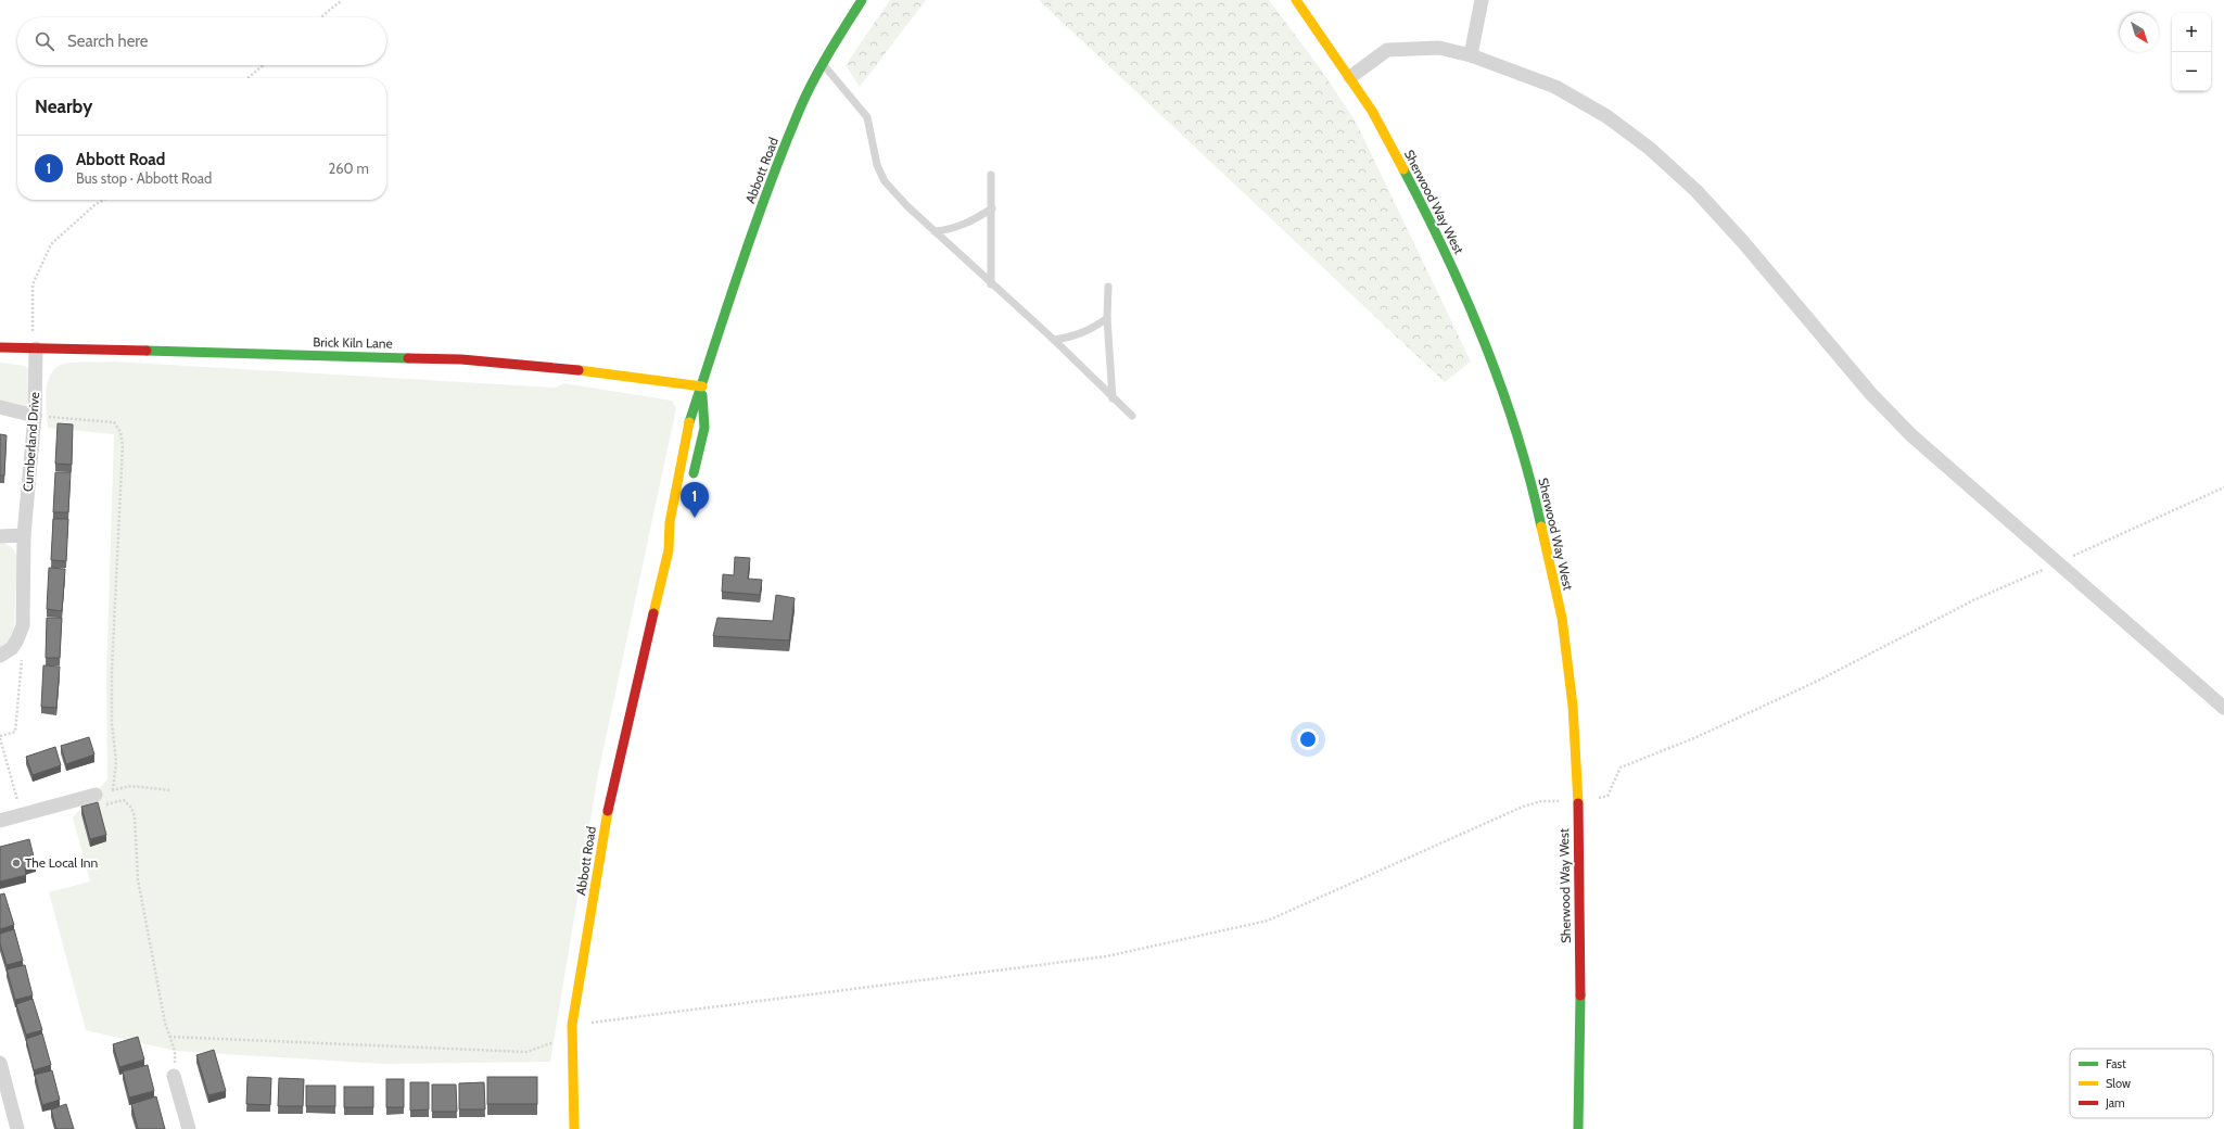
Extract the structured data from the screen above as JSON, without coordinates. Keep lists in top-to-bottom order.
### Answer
{
  "streets": {
    "main road": ["Abbott Road", "Sherwood Way West", "Brick Kiln Lane"],
    "street": ["Cumberland Drive"]
  },
  "crossings": [
    ["Abbott Road", "Brick Kiln Lane"],
    ["Brick Kiln Lane", "Cumberland Drive"]
  ],
  "places": ["The Local Inn"],
  "legend": ["Fast", "Slow", "Jam"],
  "north": "bottom right",
  "page": {
    "map_buttons": ["+", "−"],
    "search": "Search here",
    "heading": "Nearby",
    "list": [
      {
        "mark": "1",
        "name": "Abbott Road",
        "note": "Bus stop · Abbott Road",
        "value": "260 m"
      }
    ],
    "pins": "1"
  }
}
